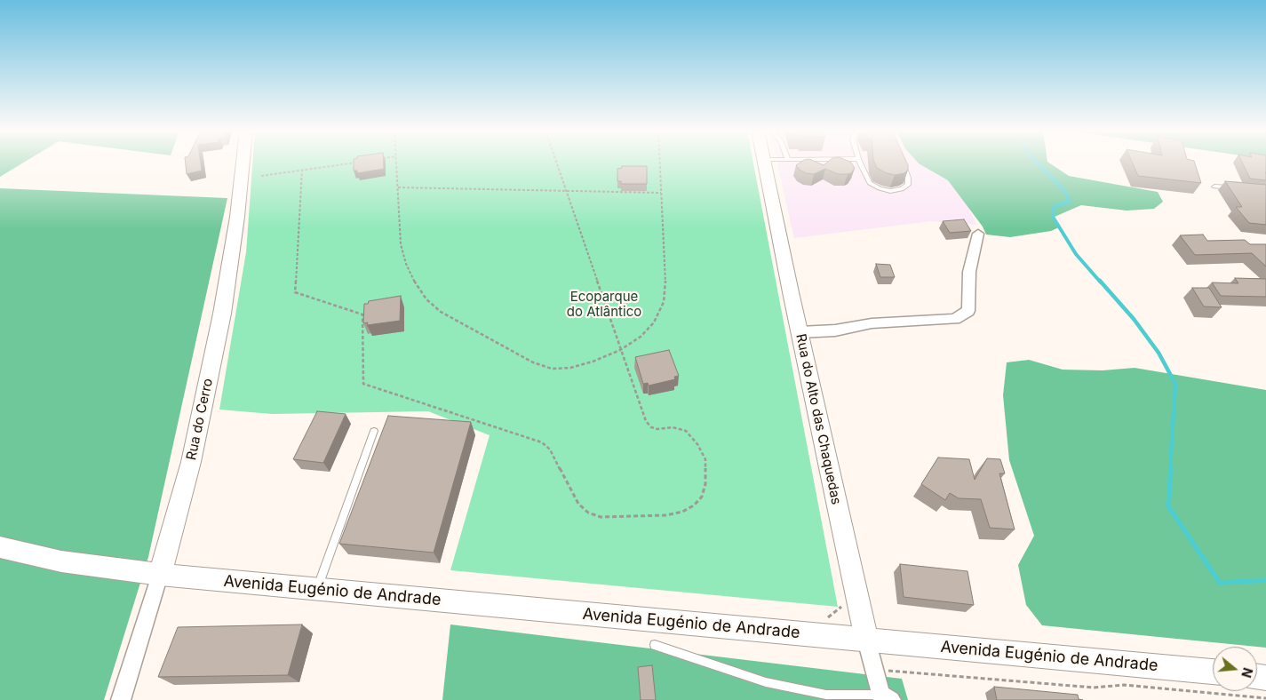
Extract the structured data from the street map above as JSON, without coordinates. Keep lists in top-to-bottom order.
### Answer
{
  "streets": {
    "street": ["Rua do Cerro", "Rua do Alto das Chaquedas", "Avenida Eugénio de Andrade"]
  },
  "crossings": [
    ["Rua do Cerro", "Avenida Eugénio de Andrade"],
    ["Rua do Alto das Chaquedas", "Avenida Eugénio de Andrade"]
  ],
  "parks": ["Ecoparque do Atlântico"],
  "north": "right"
}
